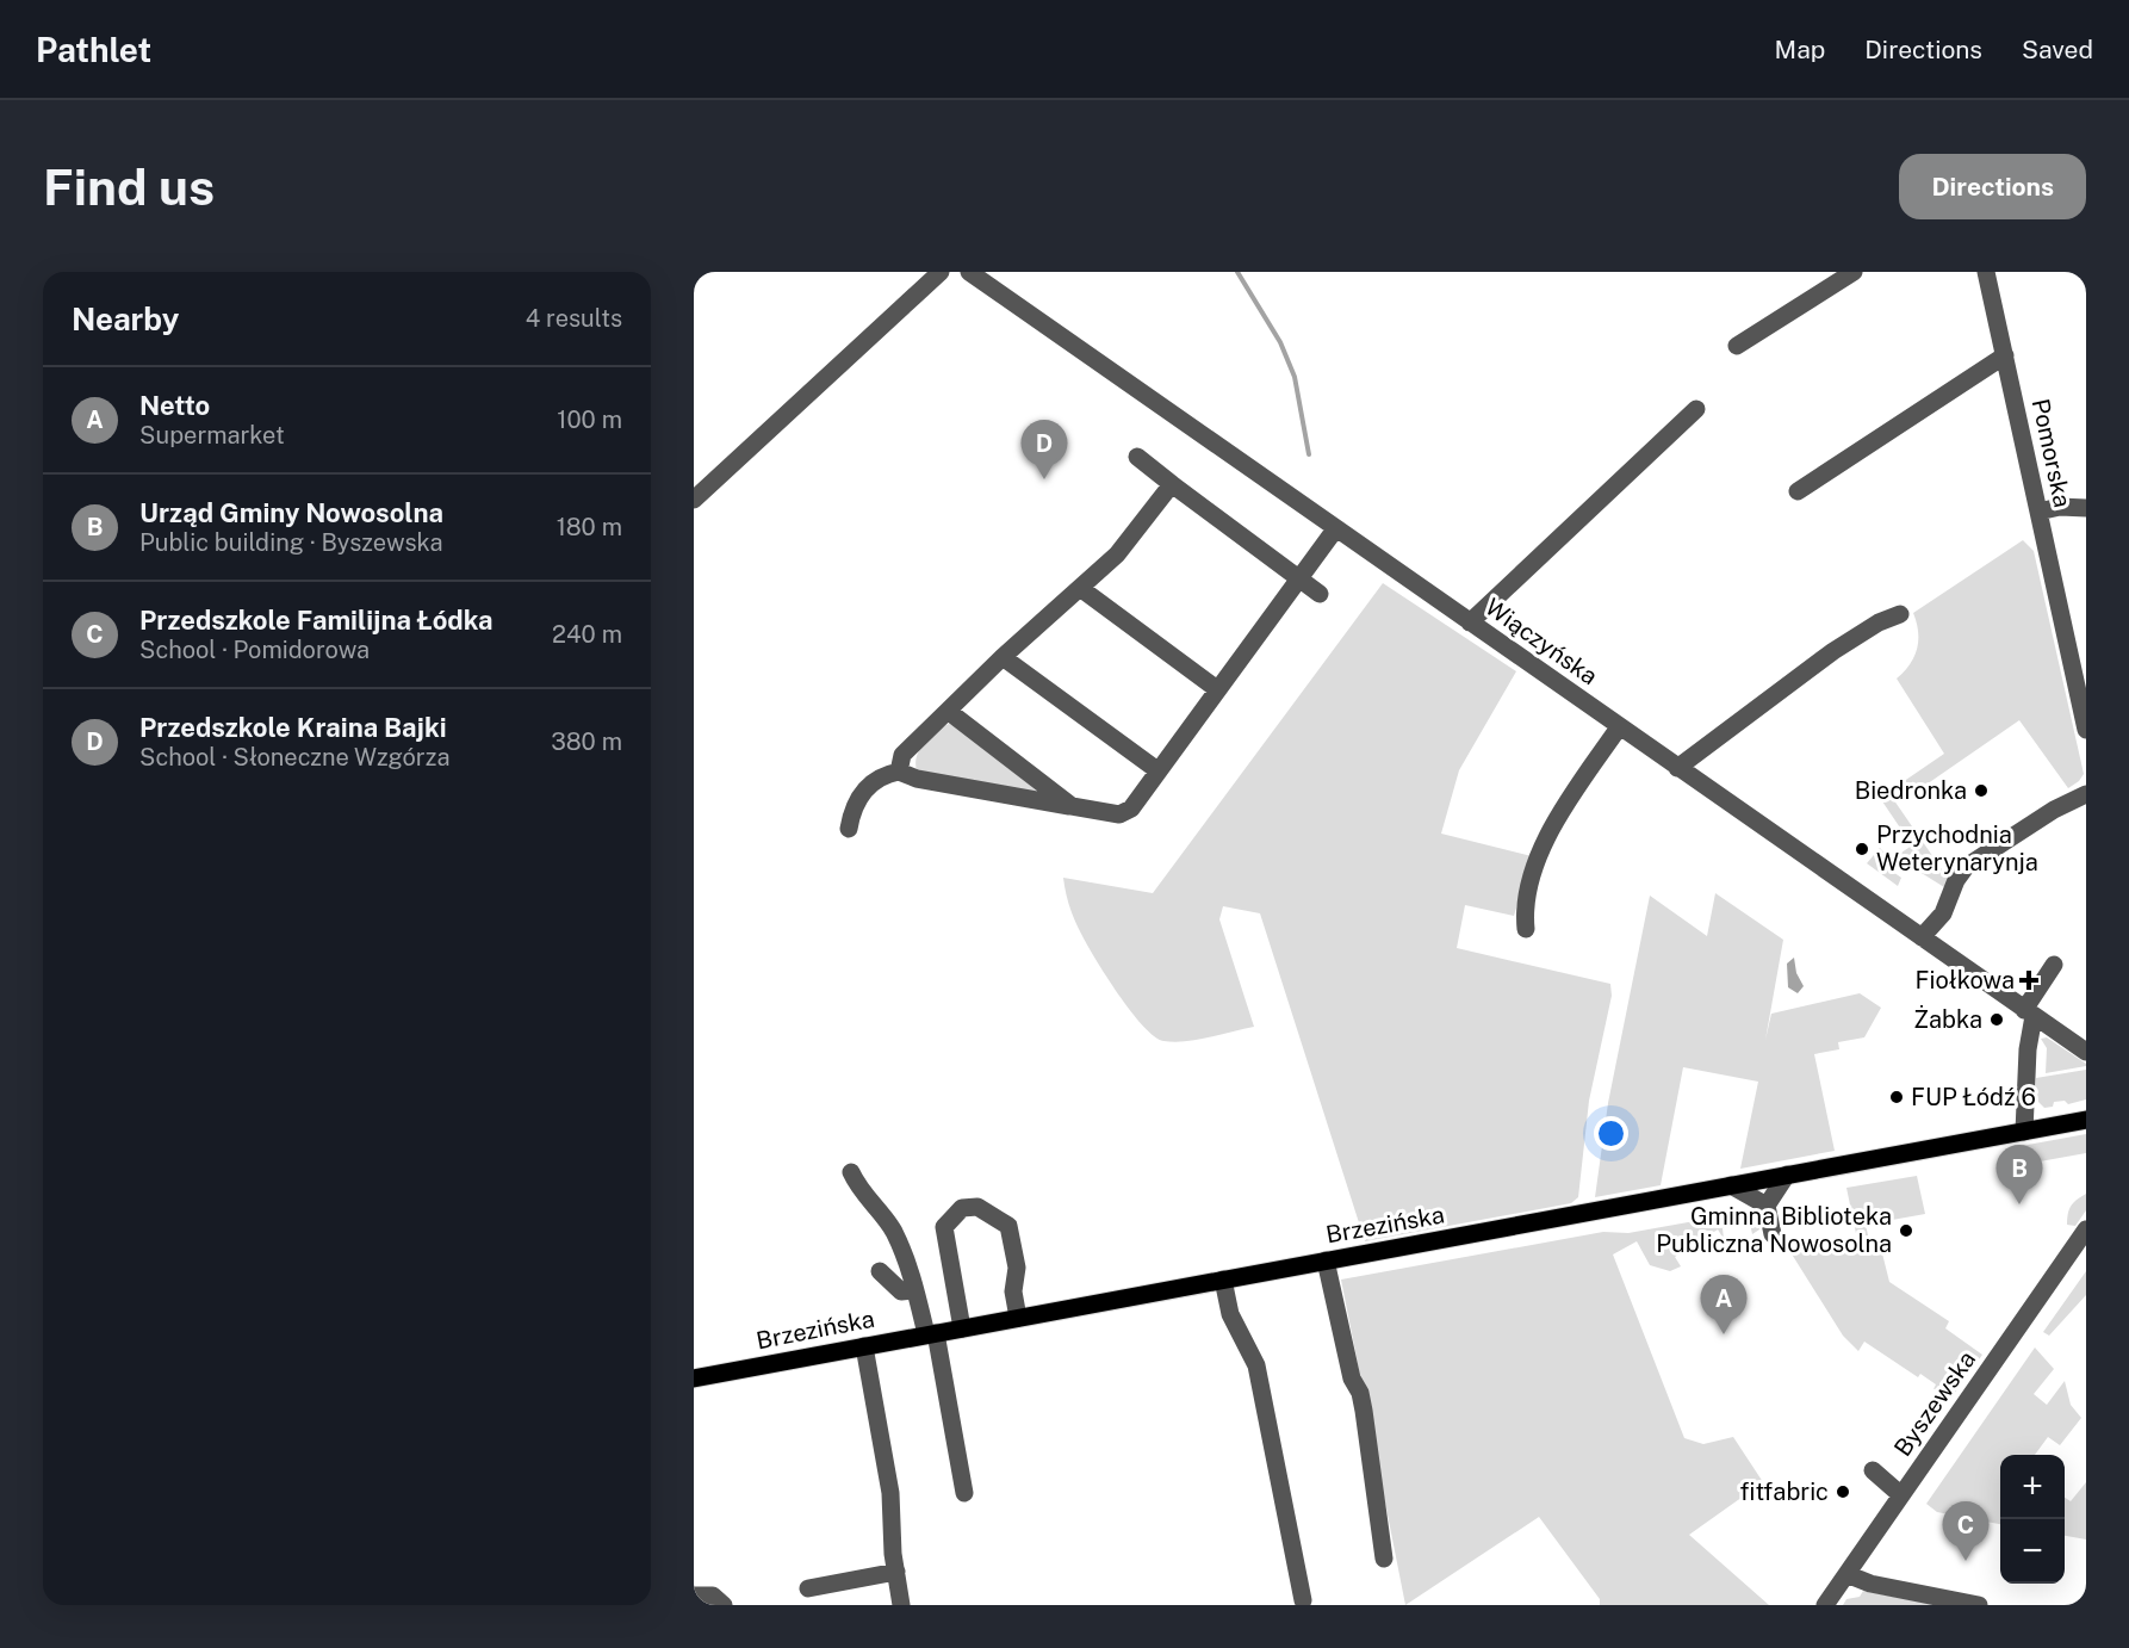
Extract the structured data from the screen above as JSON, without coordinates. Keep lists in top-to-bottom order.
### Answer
{
  "streets": {
    "main road": ["Brzezińska"],
    "street": ["Pomorska", "Wiączyńska", "Byszewska"]
  },
  "places": {
    "other": [
      "Biedronka",
      "Przychodnia Weterynarynja",
      "Żabka",
      "FUP Łódź 6",
      "Gminna Biblioteka Publiczna Nowosolna",
      "fitfabric"
    ],
    "health": ["Fiołkowa"]
  },
  "page": {
    "header": "Pathlet",
    "nav": ["Map", "Directions", "Saved"],
    "buttons": "Directions",
    "title": "Find us",
    "heading": ["Nearby", "4 results"],
    "list": [
      {
        "mark": "A",
        "name": "Netto",
        "note": "Supermarket",
        "value": "100 m"
      },
      {
        "mark": "B",
        "name": "Urząd Gminy Nowosolna",
        "note": "Public building · Byszewska",
        "value": "180 m"
      },
      {
        "mark": "C",
        "name": "Przedszkole Familijna Łódka",
        "note": "School · Pomidorowa",
        "value": "240 m"
      },
      {
        "mark": "D",
        "name": "Przedszkole Kraina Bajki",
        "note": "School · Słoneczne Wzgórza",
        "value": "380 m"
      }
    ],
    "pins": [
      "D",
      "B",
      "A",
      "C"
    ],
    "map_buttons": ["+", "−"]
  }
}
